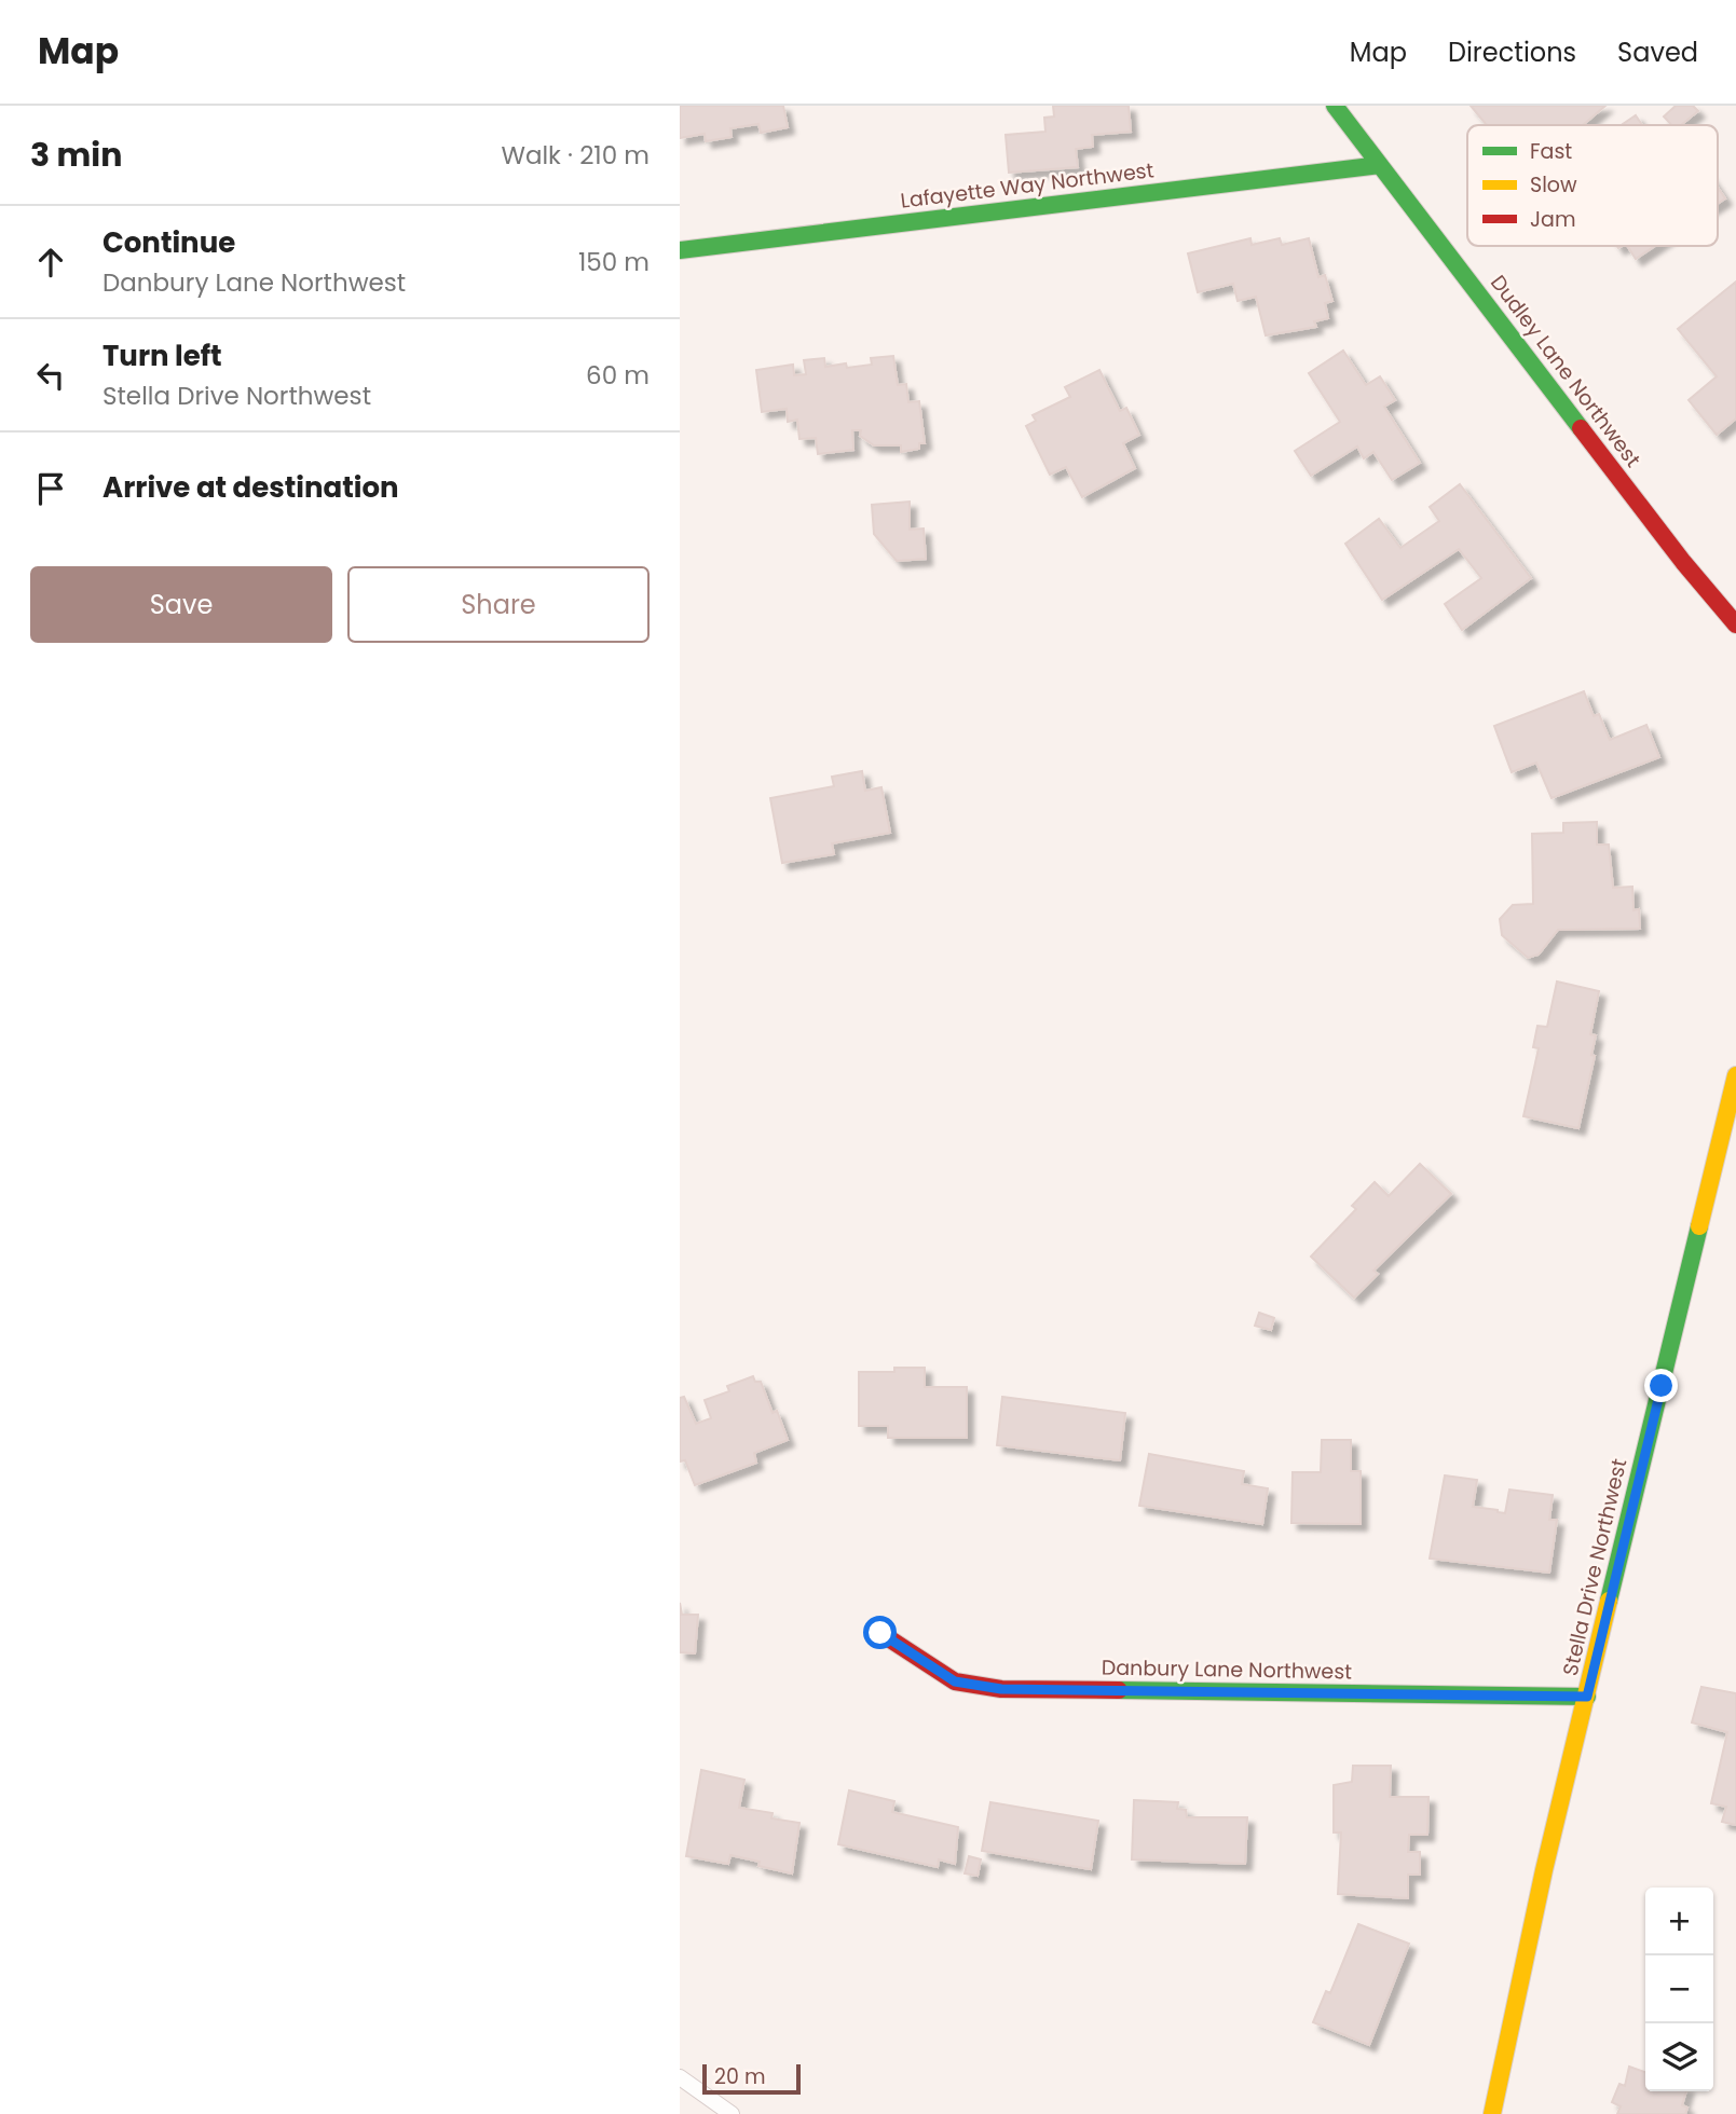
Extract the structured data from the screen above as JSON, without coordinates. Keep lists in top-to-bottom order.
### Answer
{
  "streets": {
    "street": [
      "Lafayette Way Northwest",
      "Dudley Lane Northwest",
      "Stella Drive Northwest",
      "Danbury Lane Northwest"
    ]
  },
  "crossings": [
    ["Lafayette Way Northwest", "Dudley Lane Northwest"],
    ["Stella Drive Northwest", "Danbury Lane Northwest"]
  ],
  "legend": ["Fast", "Slow", "Jam"],
  "scale_bar": "20 m",
  "page": {
    "header": "Map",
    "nav": ["Map", "Directions", "Saved"],
    "heading": ["3 min", "Walk · 210 m"],
    "list": [
      ["Continue", "Danbury Lane Northwest", "150 m"],
      ["Turn left", "Stella Drive Northwest", "60 m"],
      "Arrive at destination"
    ],
    "buttons": ["Save", "Share"],
    "map_buttons": ["+", "−"],
    "scale": "20 m"
  }
}
